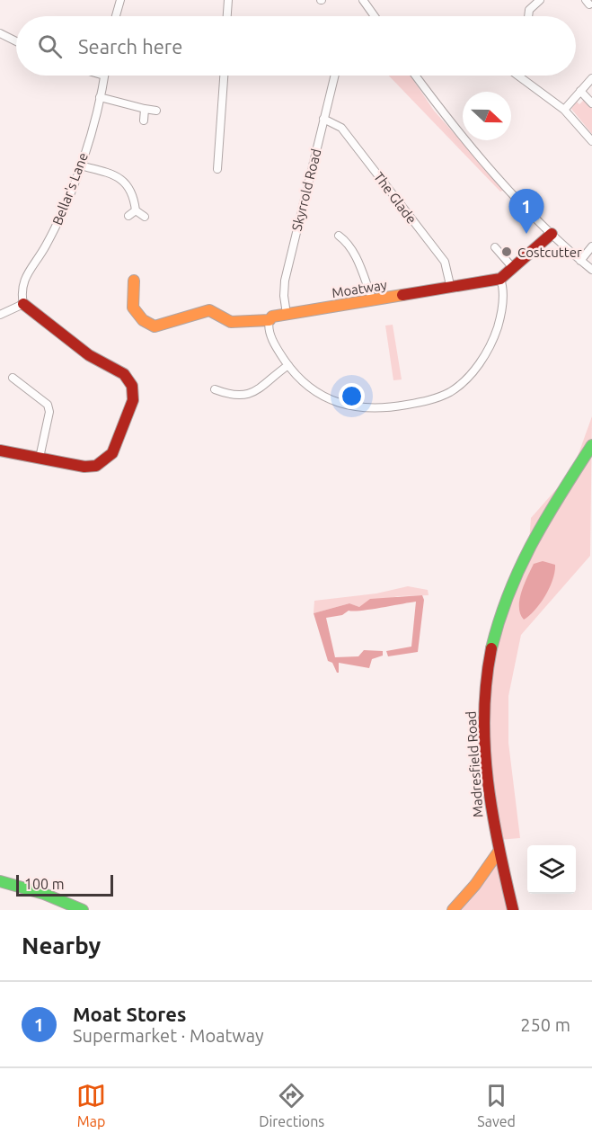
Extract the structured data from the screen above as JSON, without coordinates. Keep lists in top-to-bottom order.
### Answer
{
  "streets": {
    "street": [
      "Bellar's Lane",
      "Skyrrold Road",
      "The Glade",
      "Moatway",
      "Madresfield Road"
    ]
  },
  "crossings": [
    ["Skyrrold Road", "The Glade"],
    ["Skyrrold Road", "Moatway"],
    ["The Glade", "Moatway"]
  ],
  "places": ["Costcutter"],
  "scale_bar": "100 m",
  "north": "right",
  "page": {
    "search": "Search here",
    "pins": "1",
    "scale": "100 m",
    "heading": "Nearby",
    "list": [
      {
        "mark": "1",
        "name": "Moat Stores",
        "note": "Supermarket · Moatway",
        "value": "250 m"
      }
    ],
    "nav": ["Map", "Directions", "Saved"]
  }
}
